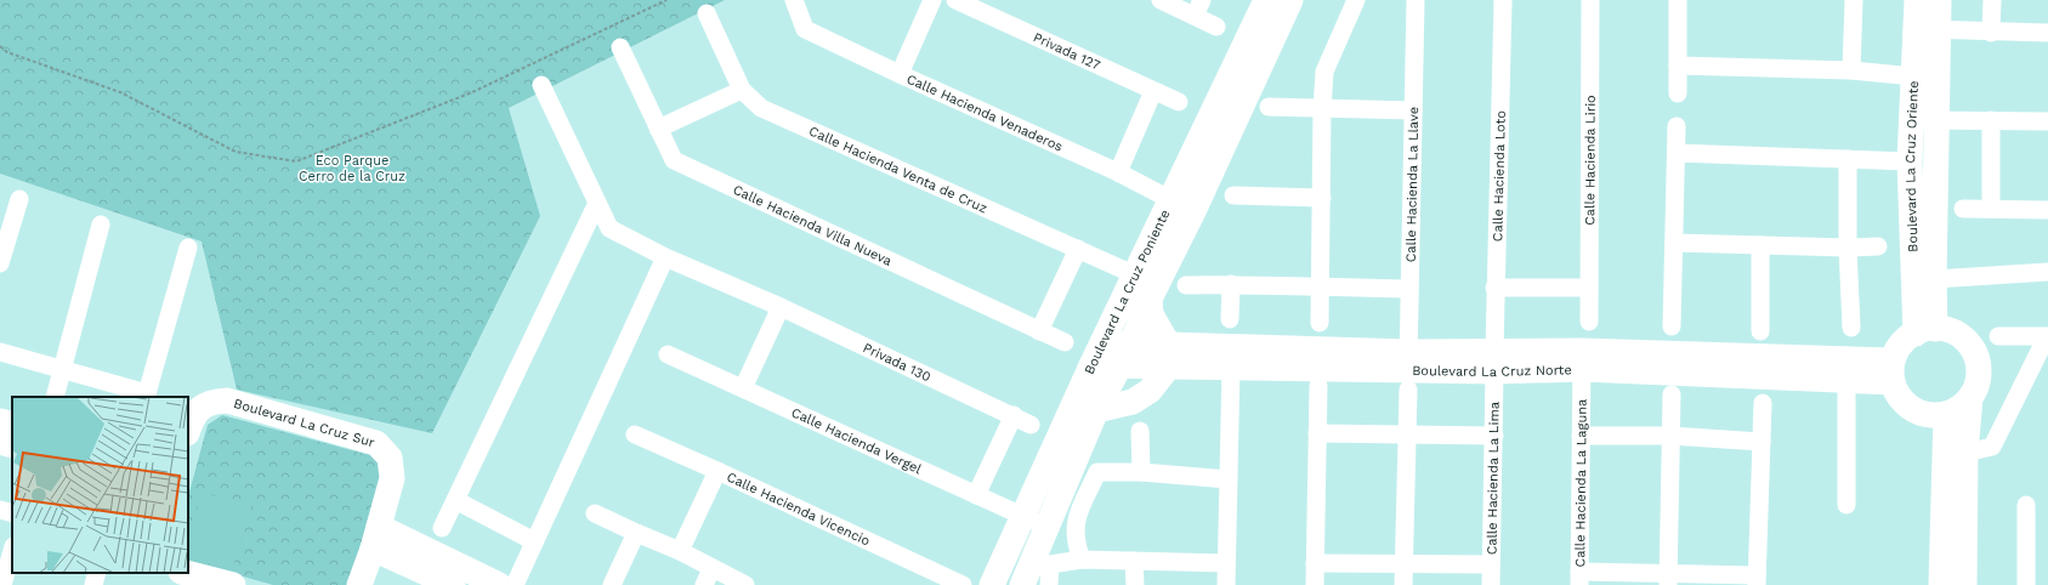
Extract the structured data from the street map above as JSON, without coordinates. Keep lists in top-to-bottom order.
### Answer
{
  "streets": {
    "street": [
      "Privada 127",
      "Calle Hacienda Venaderos",
      "Calle Hacienda Lirio",
      "Boulevard La Cruz Oriente",
      "Calle Hacienda Venta de Cruz",
      "Calle Hacienda Loto",
      "Calle Hacienda La Llave",
      "Calle Hacienda Villa Nueva",
      "Boulevard La Cruz Poniente",
      "Privada 130",
      "Boulevard La Cruz Norte",
      "Boulevard La Cruz Sur",
      "Calle Hacienda Vergel",
      "Calle Hacienda La Lima",
      "Calle Hacienda La Laguna",
      "Calle Hacienda Vicencio"
    ]
  },
  "crossings": [
    ["Calle Hacienda Venaderos", "Boulevard La Cruz Poniente"],
    ["Boulevard La Cruz Oriente", "Boulevard La Cruz Norte"],
    ["Calle Hacienda Venta de Cruz", "Boulevard La Cruz Poniente"],
    ["Calle Hacienda Loto", "Boulevard La Cruz Norte"],
    ["Calle Hacienda Loto", "Calle Hacienda La Lima"],
    ["Calle Hacienda La Llave", "Boulevard La Cruz Norte"],
    ["Boulevard La Cruz Poniente", "Boulevard La Cruz Norte"],
    ["Boulevard La Cruz Poniente", "Calle Hacienda Vergel"],
    ["Boulevard La Cruz Norte", "Calle Hacienda La Lima"],
    ["Boulevard La Cruz Norte", "Calle Hacienda La Laguna"]
  ],
  "parks": ["Eco Parque Cerro de la Cruz"]
}
